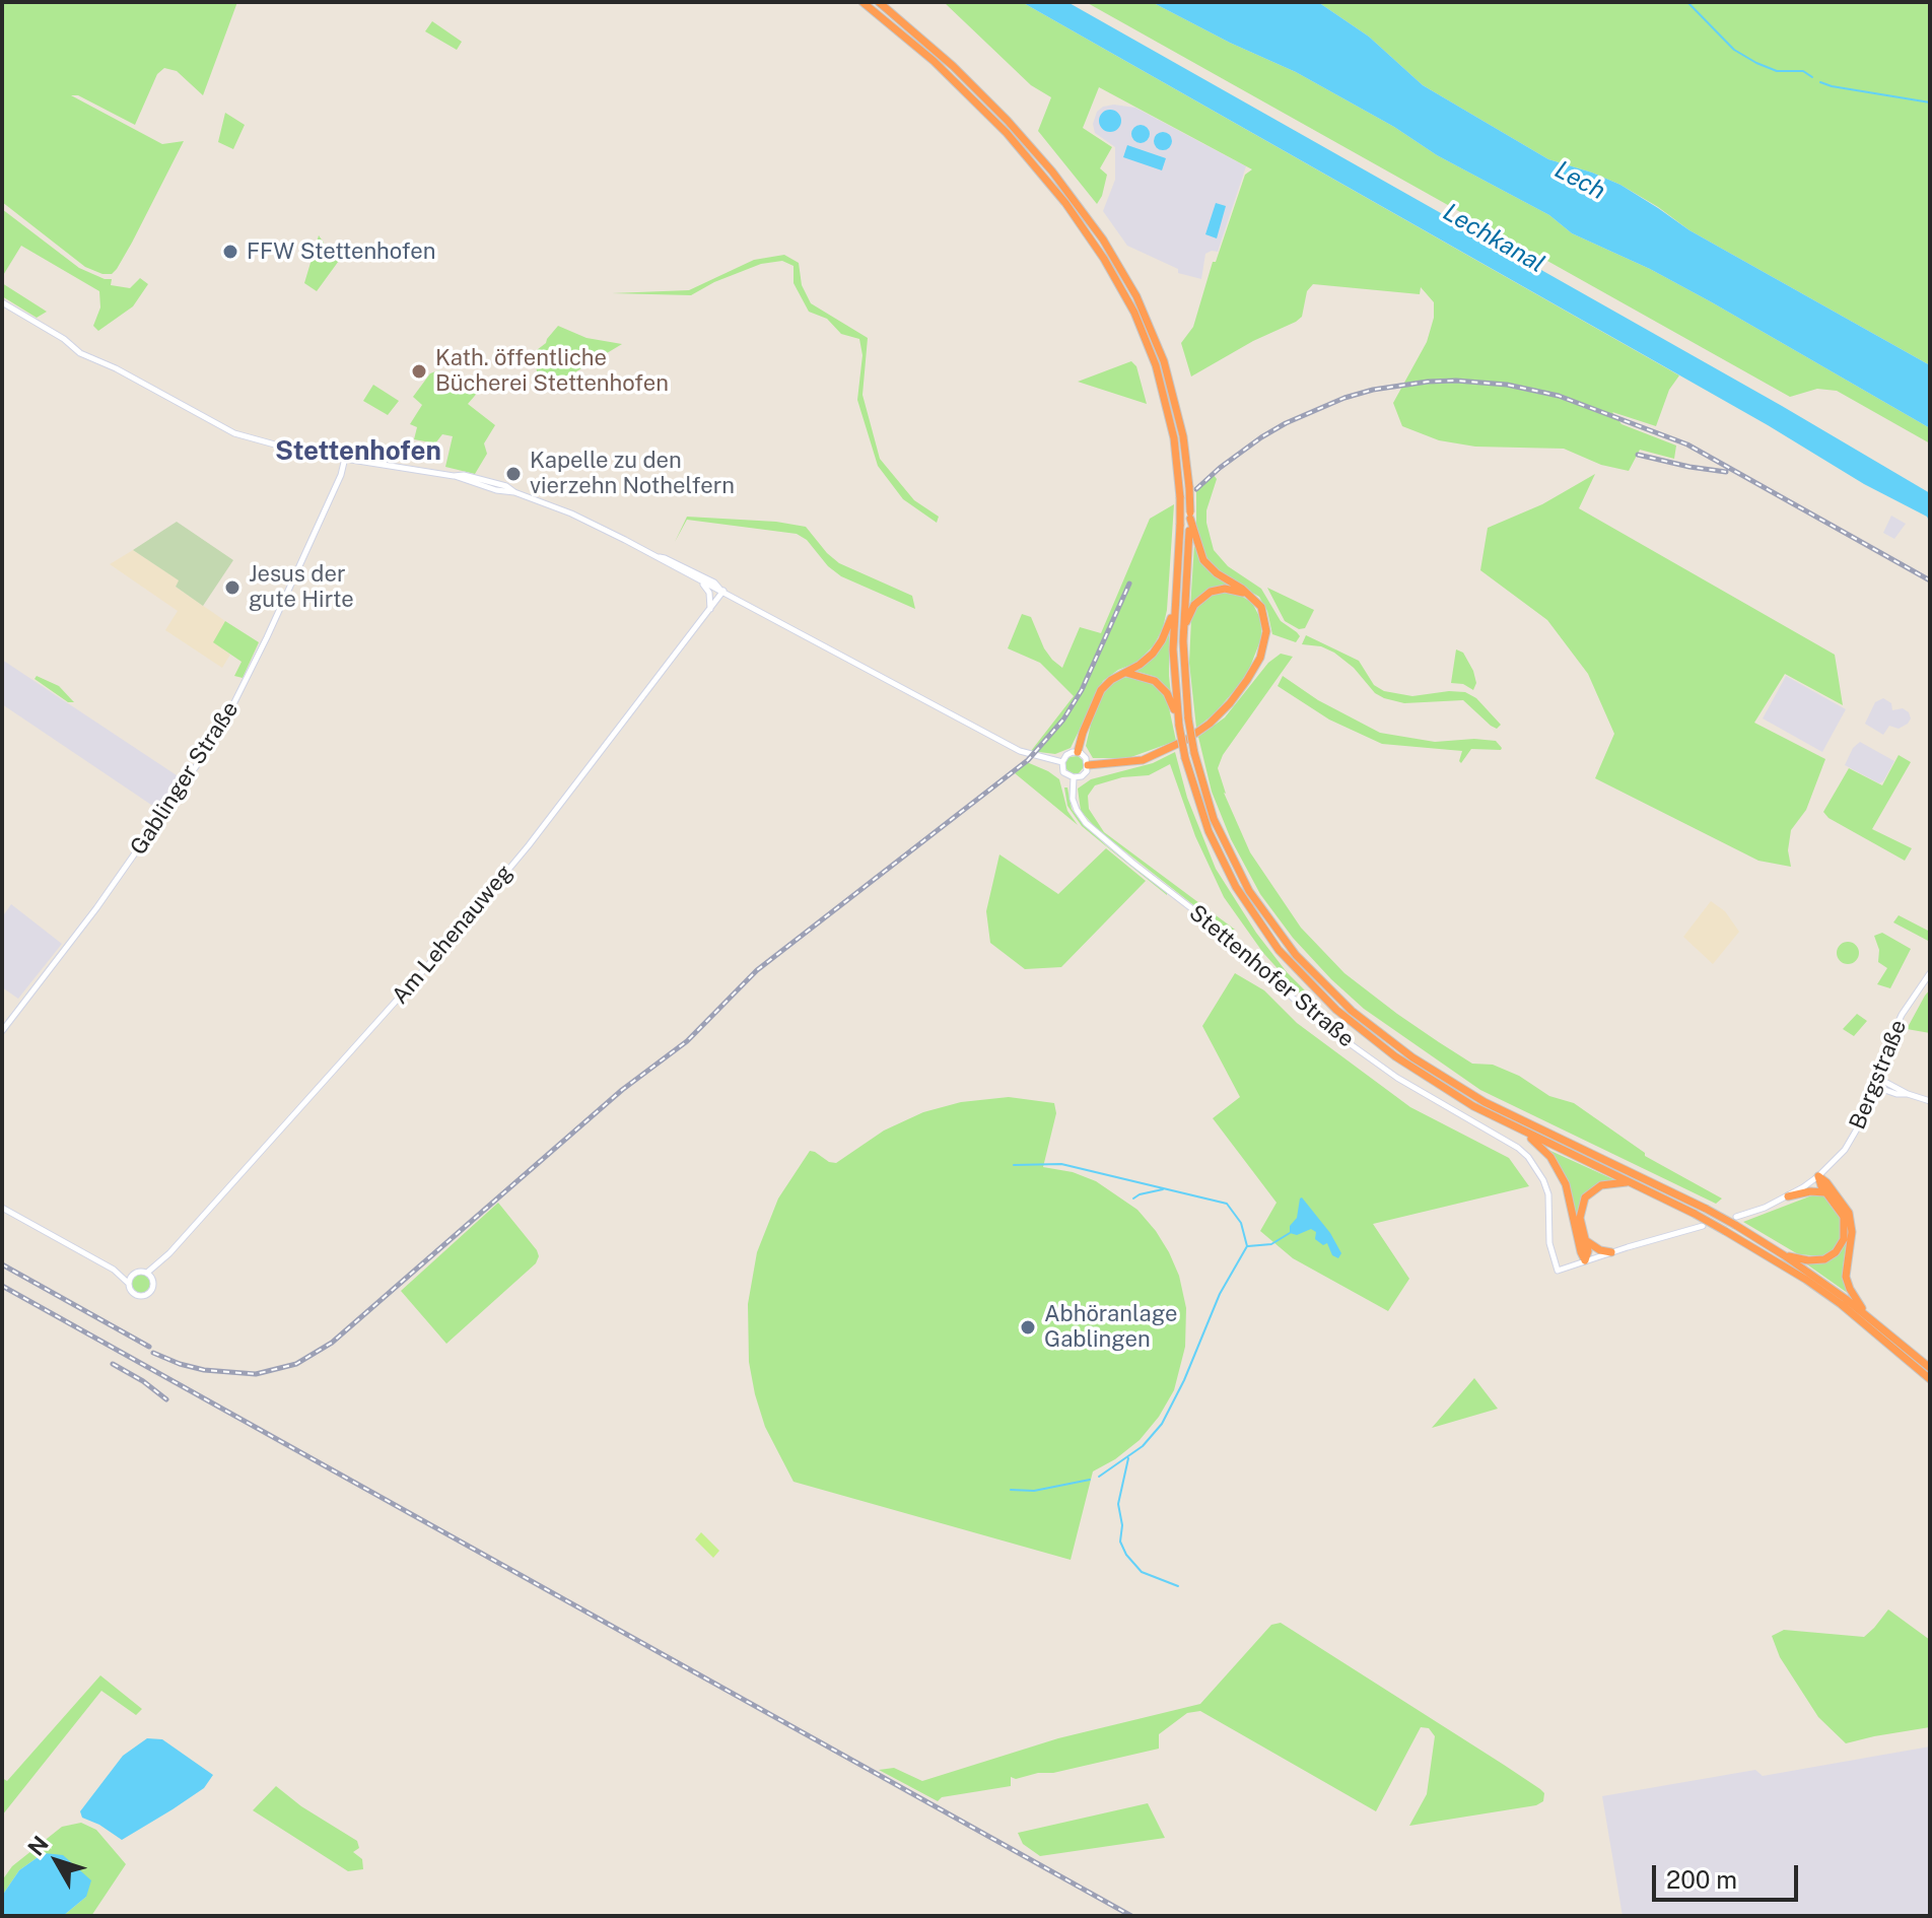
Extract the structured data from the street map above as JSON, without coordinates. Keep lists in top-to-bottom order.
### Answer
{
  "streets": {
    "street": [
      "Gablinger Straße",
      "Am Lehenauweg",
      "Stettenhofer Straße",
      "Bergstraße"
    ]
  },
  "districts": ["Stettenhofen"],
  "water": ["Lech", "Lechkanal"],
  "places": [
    "FFW Stettenhofen",
    "Kath. öffentliche Bücherei Stettenhofen",
    "Kapelle zu den vierzehn Nothelfern",
    "Jesus der gute Hirte",
    "Abhöranlage Gablingen"
  ],
  "scale_bar": "200 m",
  "north": "top left"
}
